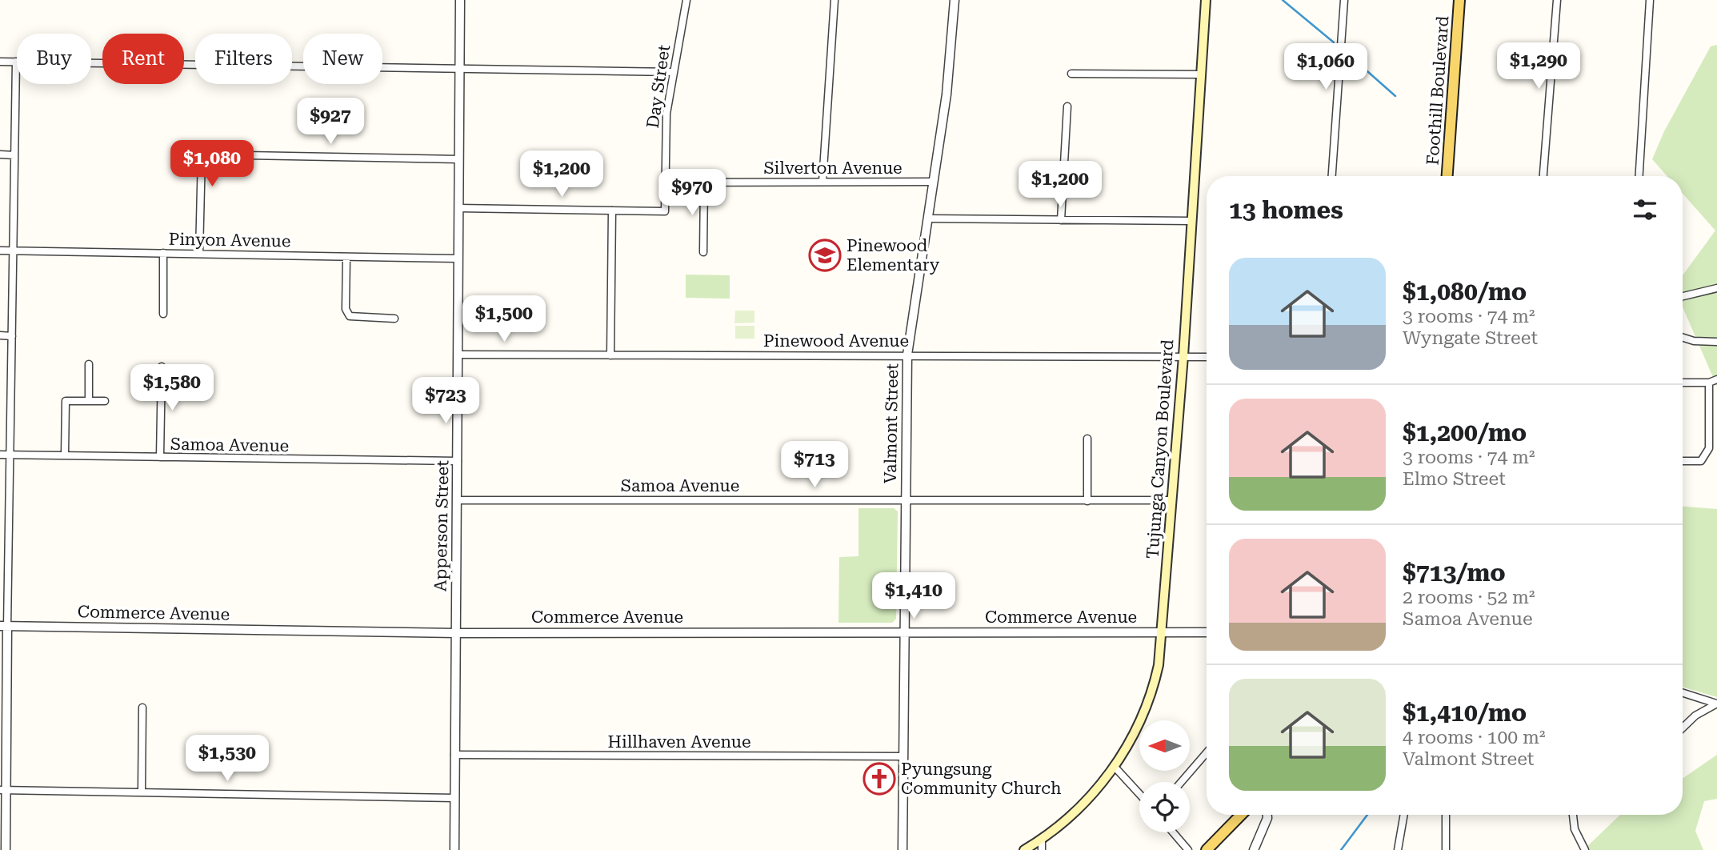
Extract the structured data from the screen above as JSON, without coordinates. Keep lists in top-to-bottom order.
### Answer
{
  "streets": {
    "main road": ["Foothill Boulevard", "Tujunga Canyon Boulevard"],
    "street": [
      "Day Street",
      "Silverton Avenue",
      "Pinyon Avenue",
      "Pinewood Avenue",
      "Valmont Street",
      "Samoa Avenue",
      "Apperson Street",
      "Commerce Avenue",
      "Hillhaven Avenue"
    ]
  },
  "crossings": [
    ["Day Street", "Silverton Avenue"],
    ["Silverton Avenue", "Valmont Street"],
    ["Pinyon Avenue", "Apperson Street"],
    ["Pinewood Avenue", "Valmont Street"],
    ["Pinewood Avenue", "Tujunga Canyon Boulevard"],
    ["Pinewood Avenue", "Apperson Street"],
    ["Valmont Street", "Samoa Avenue"],
    ["Valmont Street", "Commerce Avenue"],
    ["Valmont Street", "Hillhaven Avenue"],
    ["Samoa Avenue", "Tujunga Canyon Boulevard"],
    ["Samoa Avenue", "Apperson Street"],
    ["Tujunga Canyon Boulevard", "Commerce Avenue"],
    ["Apperson Street", "Commerce Avenue"],
    ["Apperson Street", "Hillhaven Avenue"]
  ],
  "places": {
    "school or university": ["Pinewood Elementary"],
    "church": ["Pyungsung Community Church"]
  },
  "north": "left",
  "page": {
    "chip": [
      "Buy",
      "Rent",
      "Filters",
      "New"
    ],
    "price": [
      "$1,290",
      "$1,060",
      "$927",
      "$1,080",
      "$1,200",
      "$1,200",
      "$970",
      "$1,500",
      "$1,580",
      "$723",
      "$713",
      "$1,410",
      "$1,530"
    ],
    "heading": "13 homes",
    "list": [
      {
        "name": "$1,080/mo",
        "note": "3 rooms · 74 m² · Wyngate Street"
      },
      {
        "name": "$1,200/mo",
        "note": "3 rooms · 74 m² · Elmo Street"
      },
      {
        "name": "$713/mo",
        "note": "2 rooms · 52 m² · Samoa Avenue"
      },
      {
        "name": "$1,410/mo",
        "note": "4 rooms · 100 m² · Valmont Street"
      }
    ]
  }
}
